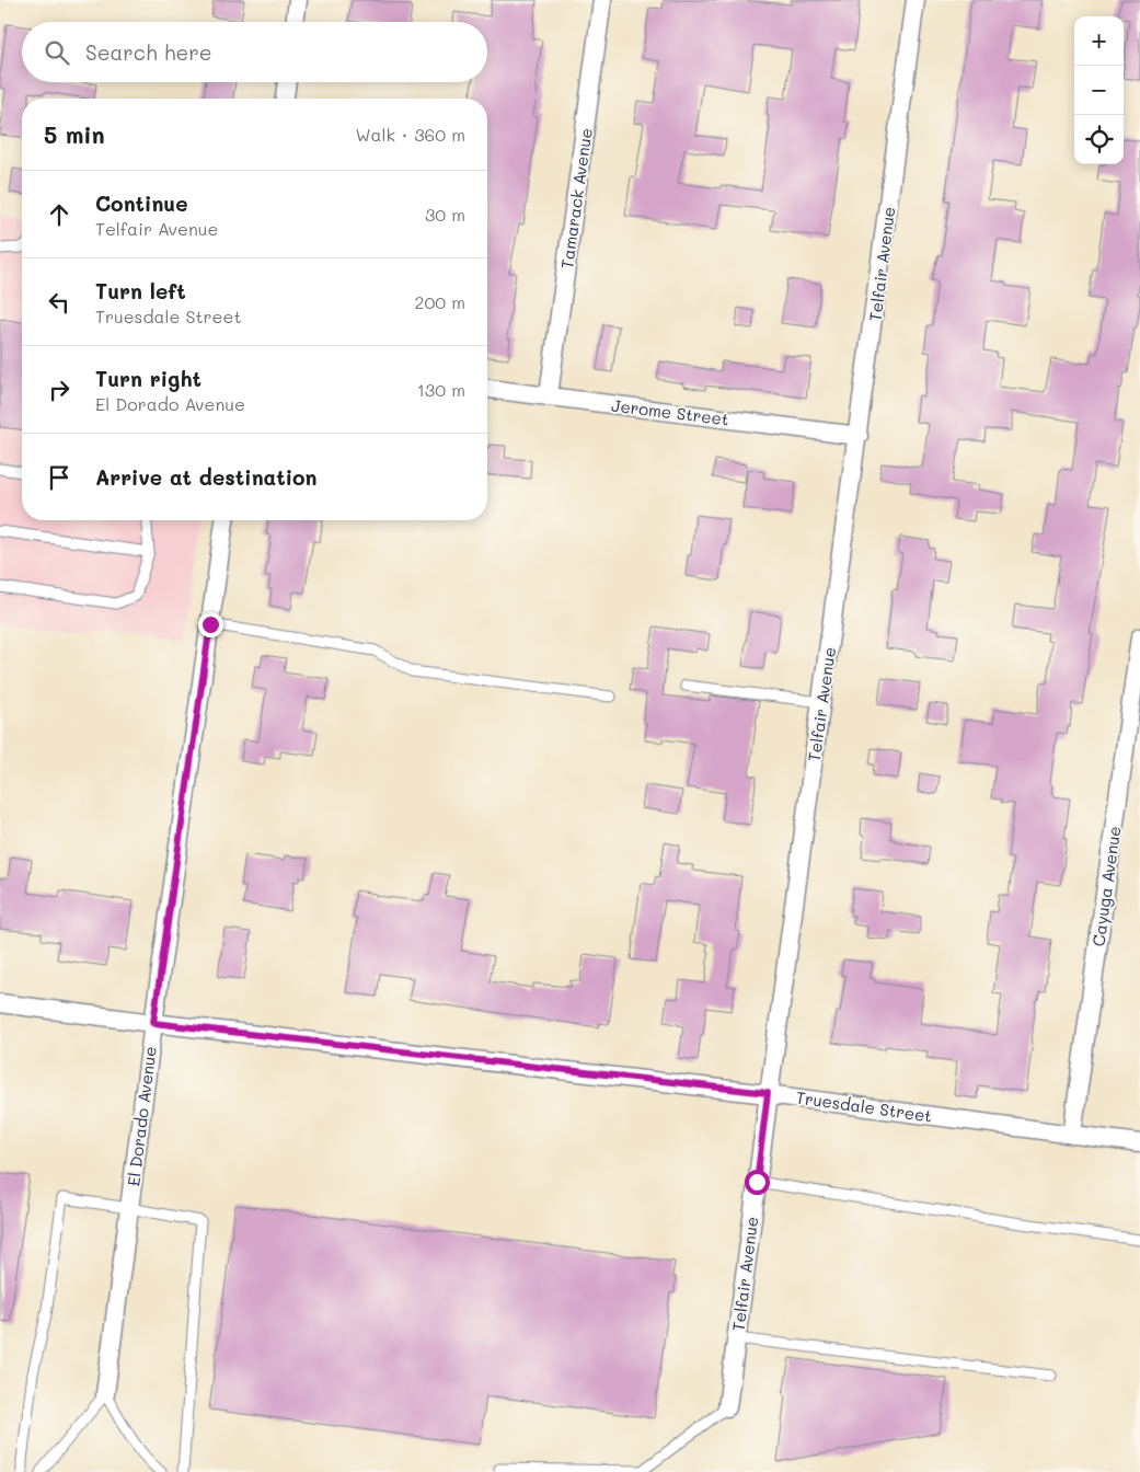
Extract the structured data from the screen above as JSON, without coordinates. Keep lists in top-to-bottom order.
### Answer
{
  "streets": {
    "street": [
      "Tamarack Avenue",
      "Telfair Avenue",
      "Jerome Street",
      "Cayuga Avenue",
      "Truesdale Street",
      "El Dorado Avenue"
    ]
  },
  "crossings": [
    ["Tamarack Avenue", "Jerome Street"],
    ["Telfair Avenue", "Jerome Street"],
    ["Telfair Avenue", "Truesdale Street"],
    ["Cayuga Avenue", "Truesdale Street"],
    ["Truesdale Street", "El Dorado Avenue"]
  ],
  "page": {
    "map_buttons": ["+", "−"],
    "search": "Search here",
    "heading": ["5 min", "Walk · 360 m"],
    "list": [
      ["Continue", "Telfair Avenue", "30 m"],
      ["Turn left", "Truesdale Street", "200 m"],
      ["Turn right", "El Dorado Avenue", "130 m"],
      "Arrive at destination"
    ]
  }
}
